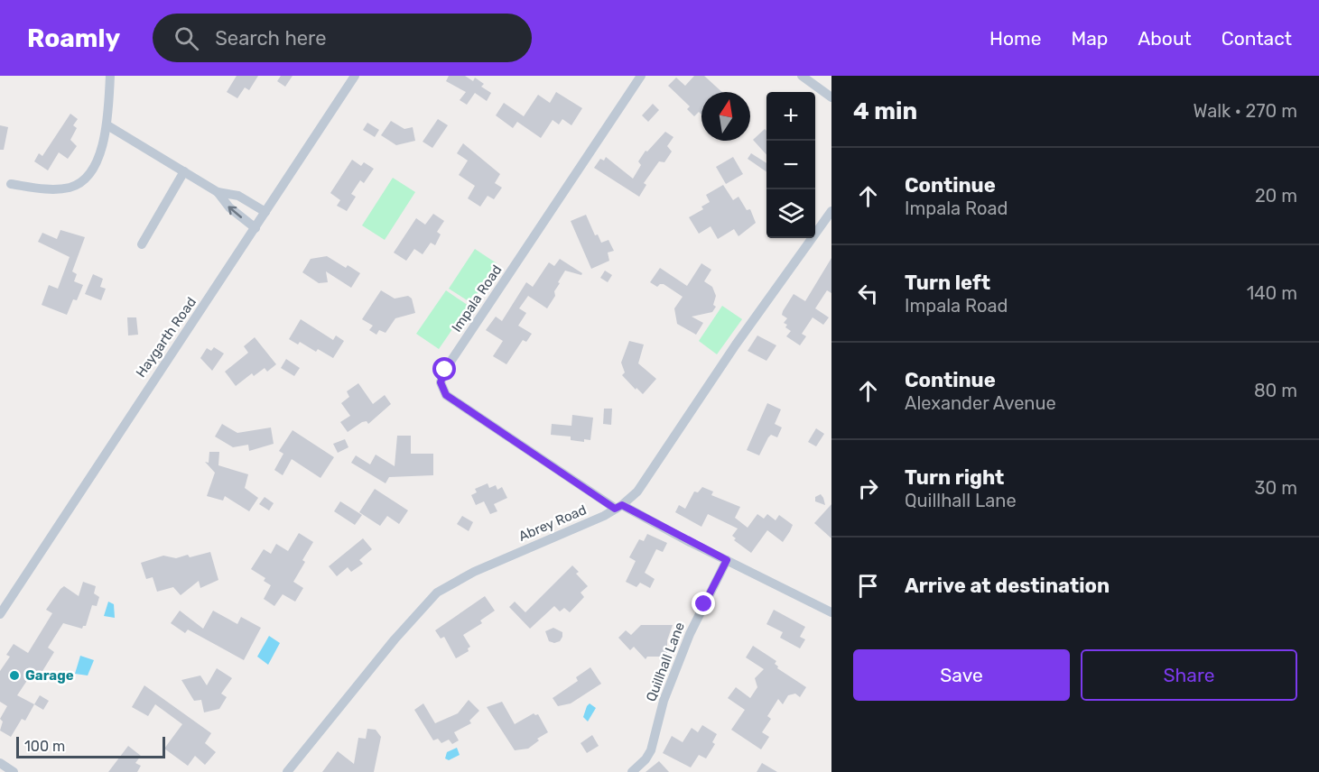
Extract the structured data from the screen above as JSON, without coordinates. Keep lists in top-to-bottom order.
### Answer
{
  "streets": {
    "street": [
      "Impala Road",
      "Haygarth Road",
      "Abrey Road",
      "Quillhall Lane"
    ]
  },
  "crossings": [
    ["Impala Road", "Abrey Road"]
  ],
  "places": ["Garage"],
  "scale_bar": "100 m",
  "north": "top",
  "page": {
    "header": "Roamly",
    "search": "Search here",
    "nav": [
      "Home",
      "Map",
      "About",
      "Contact"
    ],
    "heading": ["4 min", "Walk · 270 m"],
    "map_buttons": ["+", "−"],
    "list": [
      ["Continue", "Impala Road", "20 m"],
      ["Turn left", "Impala Road", "140 m"],
      ["Continue", "Alexander Avenue", "80 m"],
      ["Turn right", "Quillhall Lane", "30 m"],
      "Arrive at destination"
    ],
    "buttons": ["Save", "Share"],
    "scale": "100 m"
  }
}
